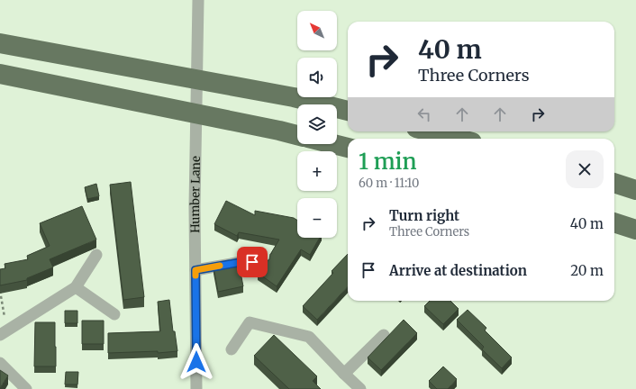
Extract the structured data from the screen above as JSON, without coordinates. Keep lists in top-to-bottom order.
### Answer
{
  "streets": {
    "street": ["Humber Lane"]
  },
  "north": "top left",
  "page": {
    "map_buttons": ["+", "−"],
    "turn": ["40 m", "Three Corners"],
    "heading": ["1 min", "60 m · 11:10"],
    "list": [
      {
        "name": "Turn right",
        "note": "Three Corners",
        "value": "40 m"
      },
      {
        "name": "Arrive at destination",
        "value": "20 m"
      }
    ]
  }
}
